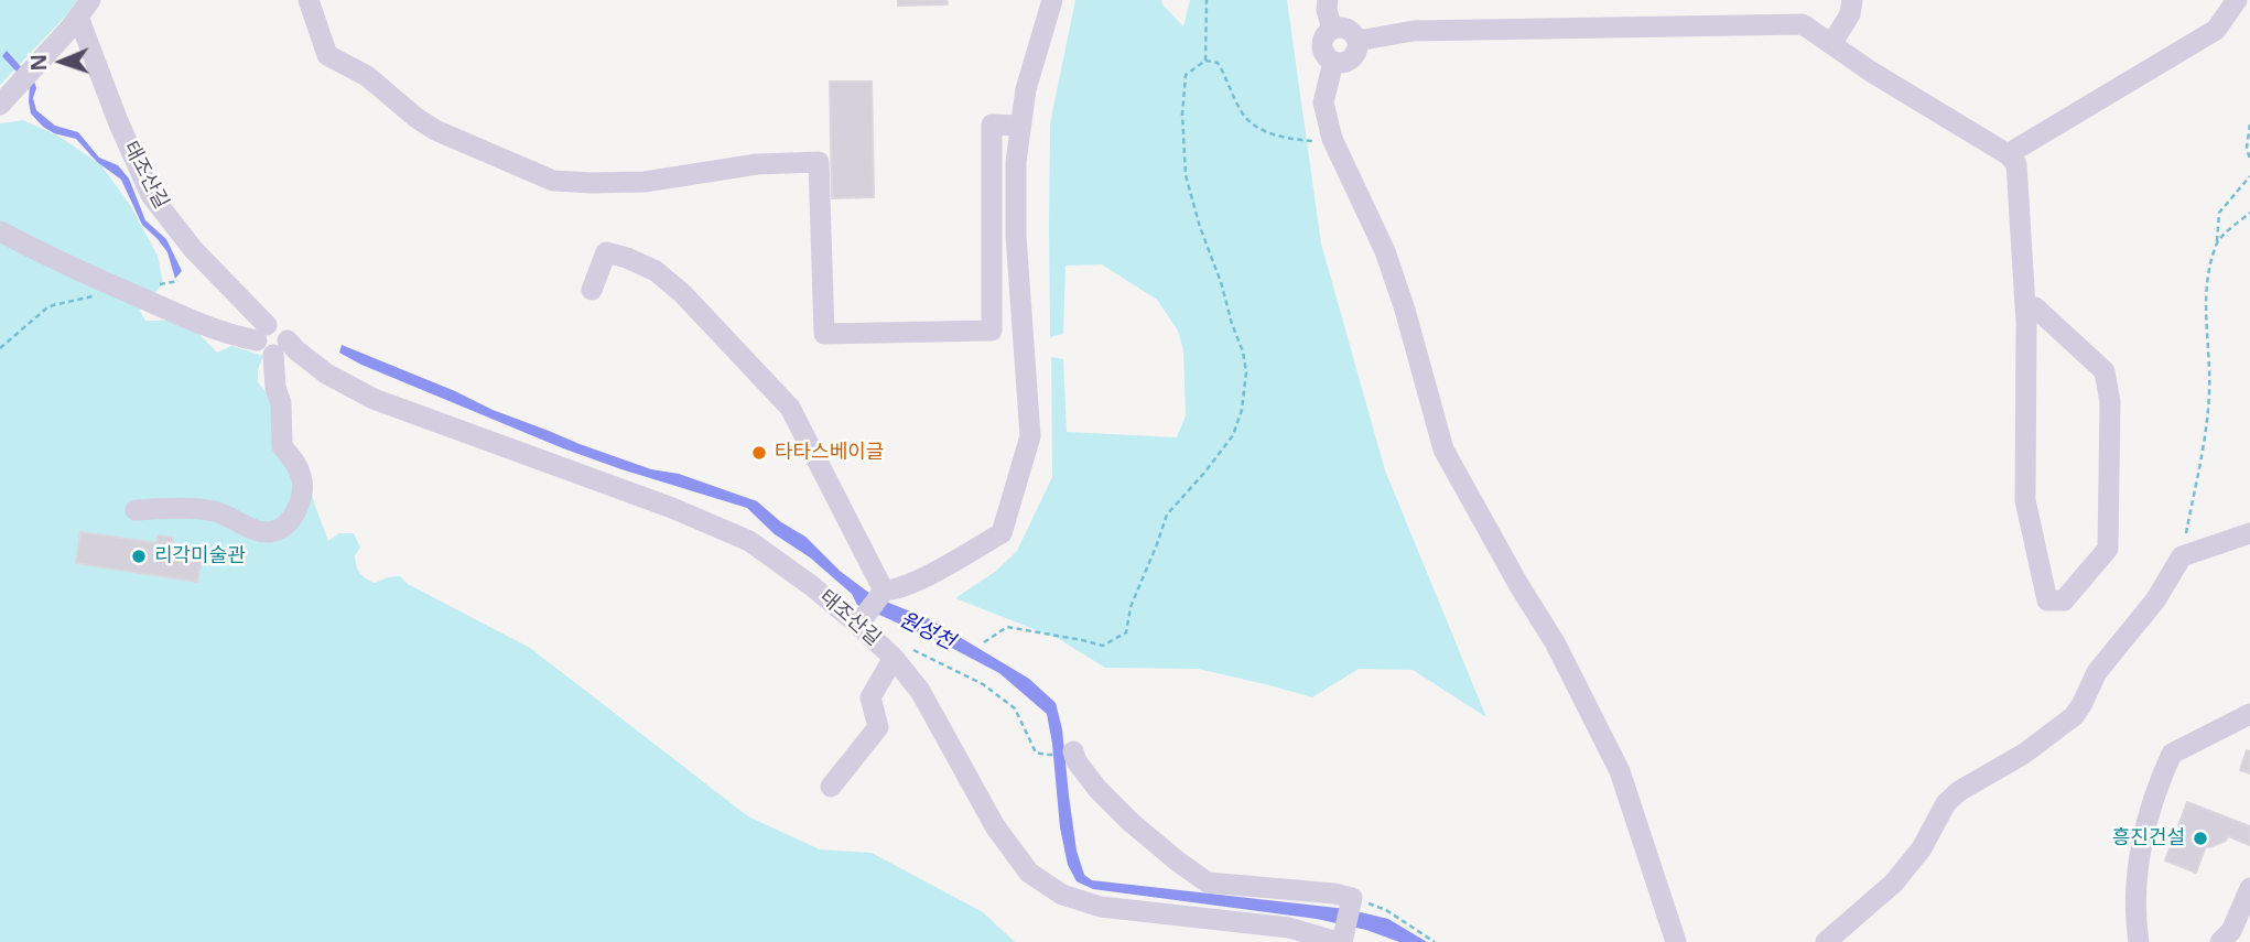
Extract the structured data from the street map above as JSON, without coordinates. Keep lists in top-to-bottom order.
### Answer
{
  "streets": {
    "street": ["태조산길"]
  },
  "water": ["원성천"],
  "places": ["타타스베이글", "리각미술관", "흥진건설"],
  "north": "left"
}
